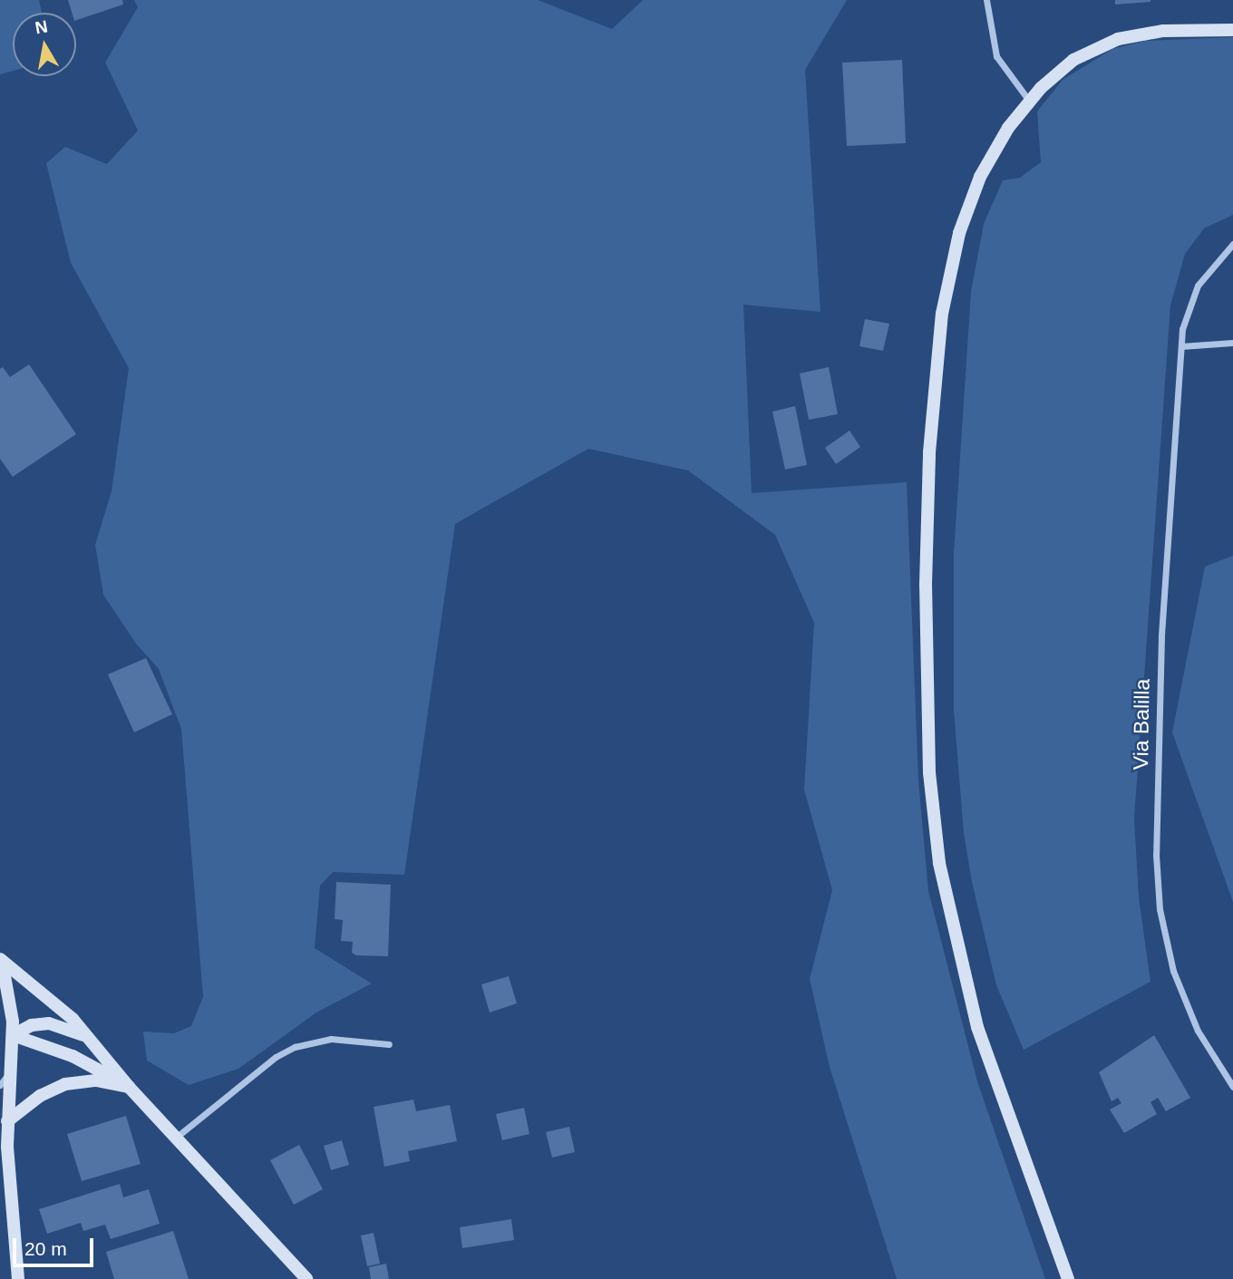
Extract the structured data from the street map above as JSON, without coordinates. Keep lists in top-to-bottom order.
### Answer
{
  "streets": {
    "street": ["Via Balilla"]
  },
  "scale_bar": "20 m",
  "north": "top"
}
